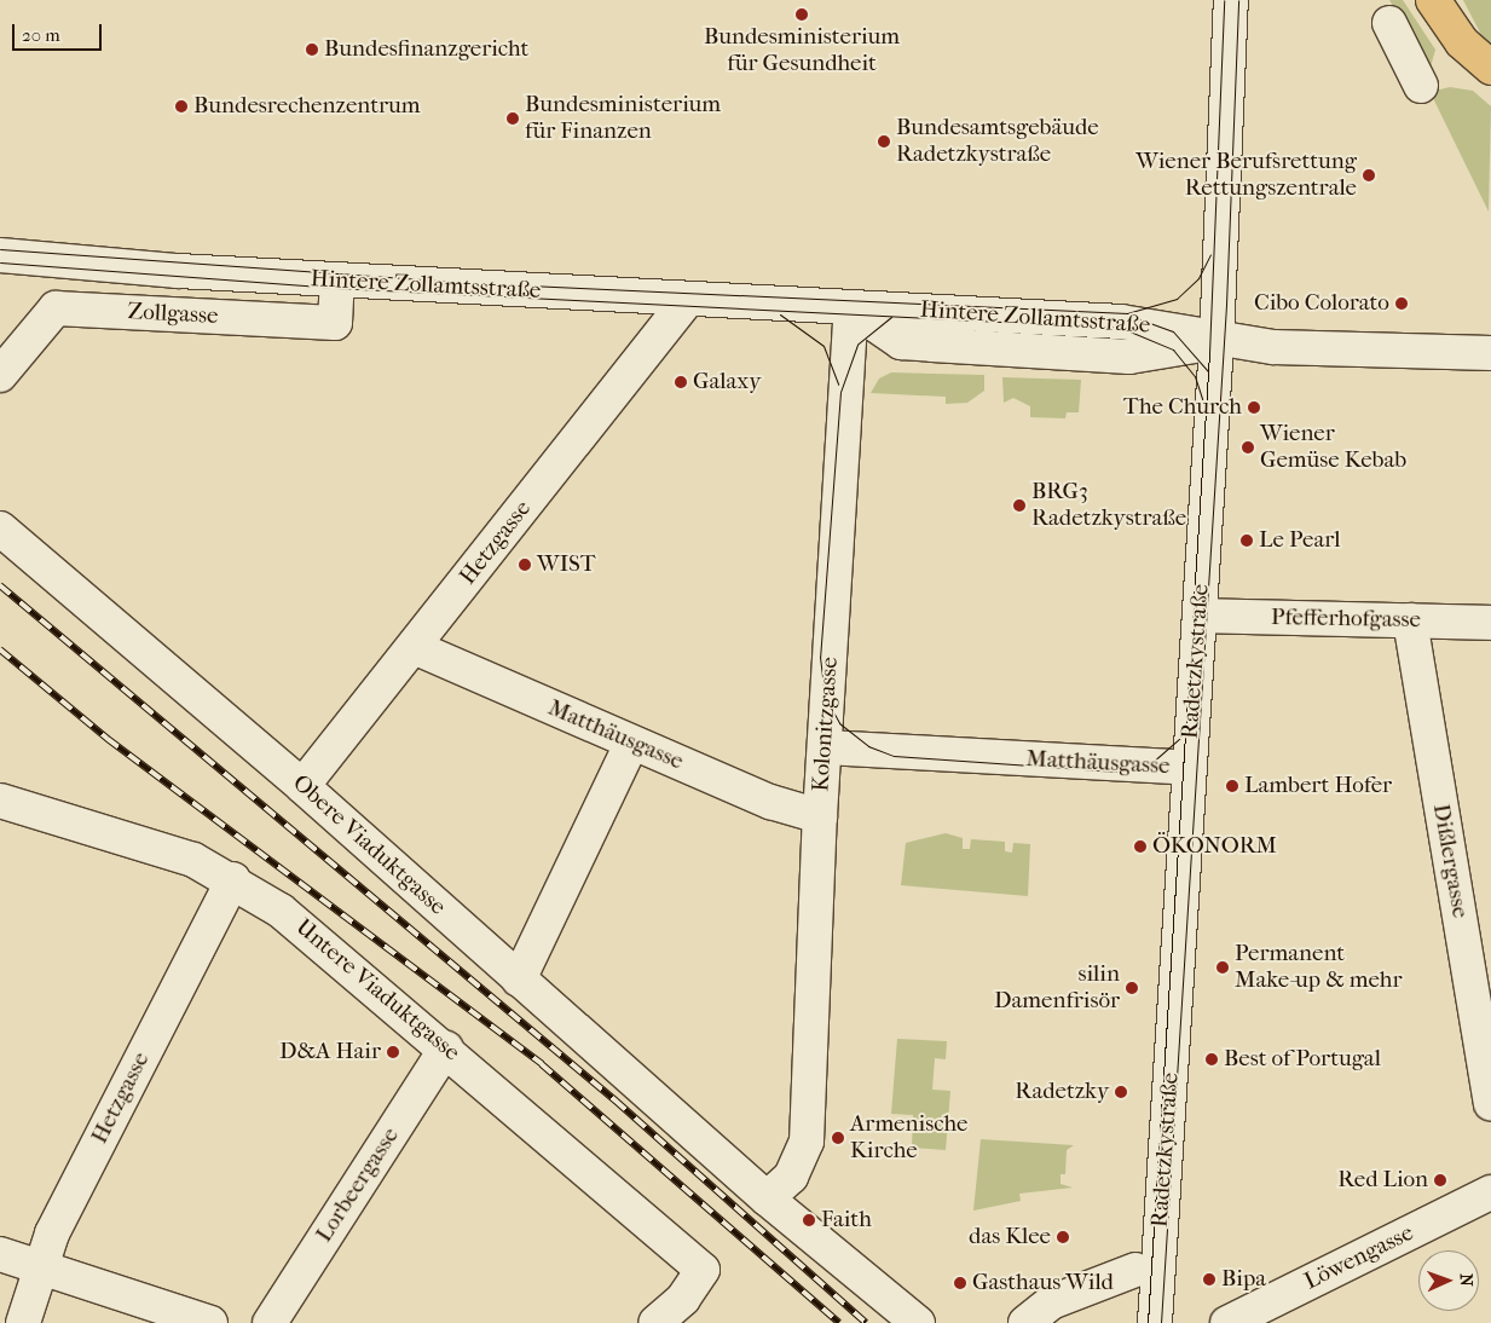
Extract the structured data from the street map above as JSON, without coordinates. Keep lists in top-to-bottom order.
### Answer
{
  "streets": {
    "street": [
      "Hintere Zollamtsstraße",
      "Zollgasse",
      "Hetzgasse",
      "Pfefferhofgasse",
      "Radetzkystraße",
      "Kolonitzgasse",
      "Matthäusgasse",
      "Obere Viaduktgasse",
      "Dißlergasse",
      "Untere Viaduktgasse",
      "Lorbeergasse",
      "Löwengasse"
    ]
  },
  "crossings": [
    ["Hintere Zollamtsstraße", "Zollgasse"],
    ["Hintere Zollamtsstraße", "Hetzgasse"],
    ["Hintere Zollamtsstraße", "Radetzkystraße"],
    ["Hintere Zollamtsstraße", "Kolonitzgasse"],
    ["Hetzgasse", "Matthäusgasse"],
    ["Hetzgasse", "Obere Viaduktgasse"],
    ["Hetzgasse", "Untere Viaduktgasse"],
    ["Pfefferhofgasse", "Radetzkystraße"],
    ["Pfefferhofgasse", "Dißlergasse"],
    ["Radetzkystraße", "Matthäusgasse"],
    ["Kolonitzgasse", "Matthäusgasse"],
    ["Kolonitzgasse", "Obere Viaduktgasse"],
    ["Untere Viaduktgasse", "Lorbeergasse"]
  ],
  "places": [
    "Bundesministerium für Gesundheit",
    "Bundesfinanzgericht",
    "Bundesrechenzentrum",
    "Bundesministerium für Finanzen",
    "Bundesamtsgebäude Radetzkystraße",
    "Wiener Berufsrettung Rettungszentrale",
    "Cibo Colorato",
    "Galaxy",
    "The Church",
    "Wiener Gemüse Kebab",
    "BRG3 Radetzkystraße",
    "Le Pearl",
    "WIST",
    "Lambert Hofer",
    "ÖKONORM",
    "Permanent Make-up & mehr",
    "silin Damenfrisör",
    "D&A Hair",
    "Best of Portugal",
    "Radetzky",
    "Armenische Kirche",
    "Red Lion",
    "Faith",
    "das Klee",
    "Bipa",
    "Gasthaus Wild"
  ],
  "scale_bar": "20 m",
  "north": "right"
}
